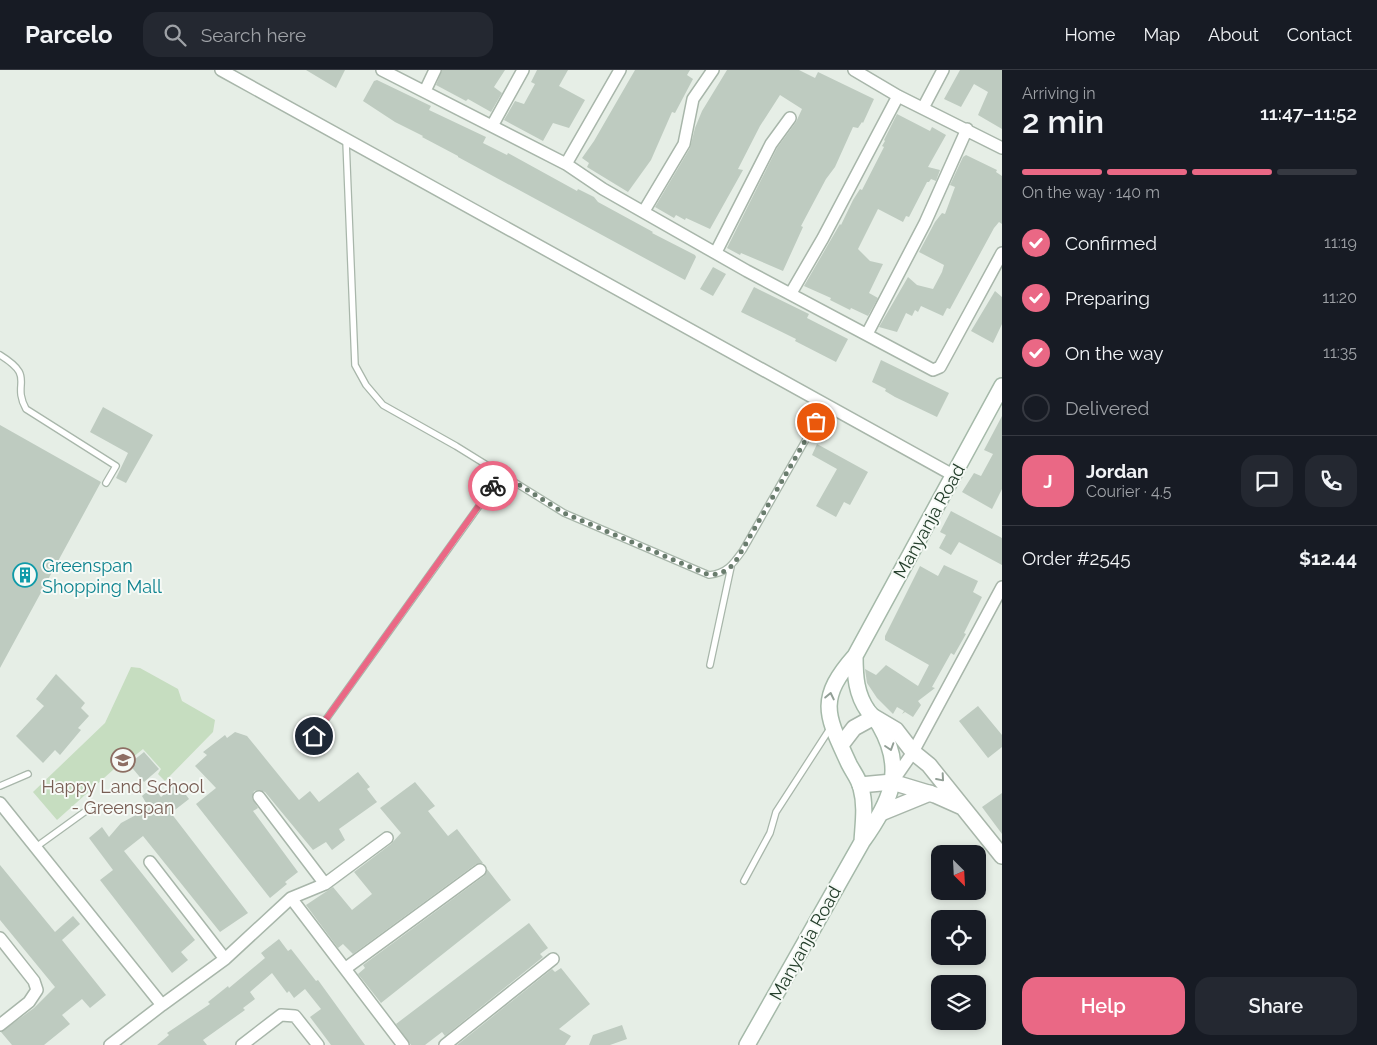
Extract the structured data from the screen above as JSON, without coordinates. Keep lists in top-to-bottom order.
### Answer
{
  "streets": {
    "main road": ["Manyanja Road"]
  },
  "places": {
    "building": ["Greenspan Shopping Mall"],
    "school or university": ["Happy Land School - Greenspan"]
  },
  "north": "bottom right",
  "page": {
    "header": "Parcelo",
    "search": "Search here",
    "nav": [
      "Home",
      "Map",
      "About",
      "Contact"
    ],
    "heading": ["2 min", "Arriving in", "11:47–11:52"],
    "panel": [
      "Jordan",
      "Courier · 4.5",
      "Order #2545",
      "$12.44"
    ],
    "bar": "On the way · 140 m",
    "list": [
      ["Confirmed", "11:19"],
      ["Preparing", "11:20"],
      ["On the way", "11:35"],
      "Delivered"
    ],
    "round": "J",
    "buttons": ["Help", "Share"]
  }
}
